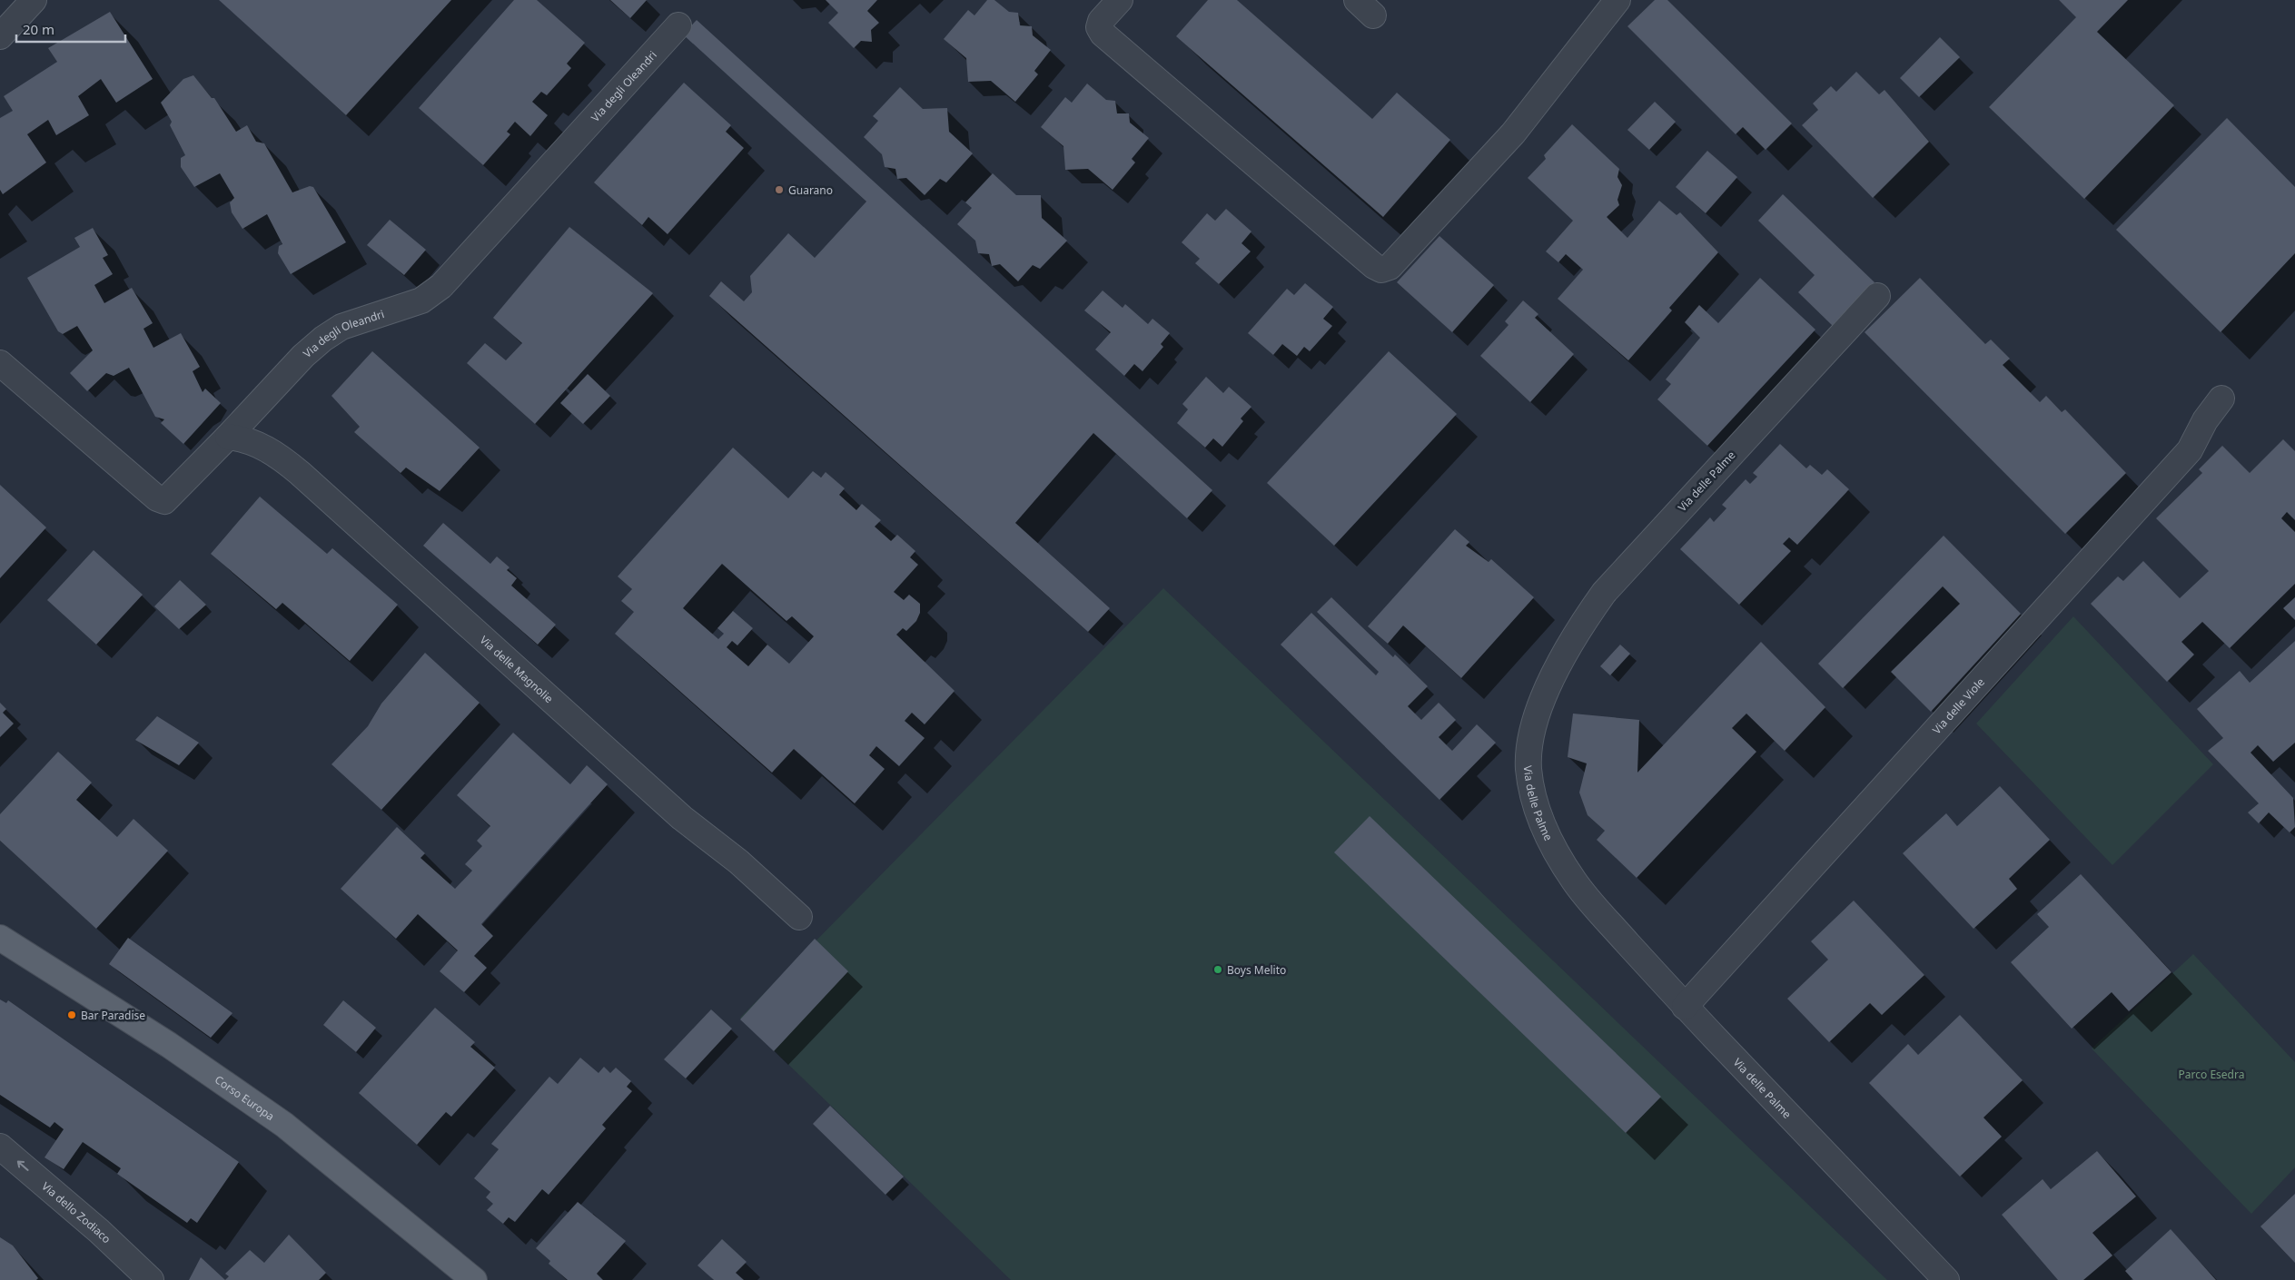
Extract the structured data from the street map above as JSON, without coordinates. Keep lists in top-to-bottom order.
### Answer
{
  "streets": {
    "main road": ["Corso Europa"],
    "street": [
      "Via degli Oleandri",
      "Via delle Palme",
      "Via delle Magnolie",
      "Via delle Viole",
      "Via dello Zodiaco"
    ]
  },
  "crossings": [
    ["Via degli Oleandri", "Via delle Magnolie"],
    ["Via delle Palme", "Via delle Viole"]
  ],
  "one_way": ["Via dello Zodiaco"],
  "parks": ["Parco Esedra"],
  "places": ["Guarano", "Boys Melito", "Bar Paradise"],
  "scale_bar": "20 m"
}
